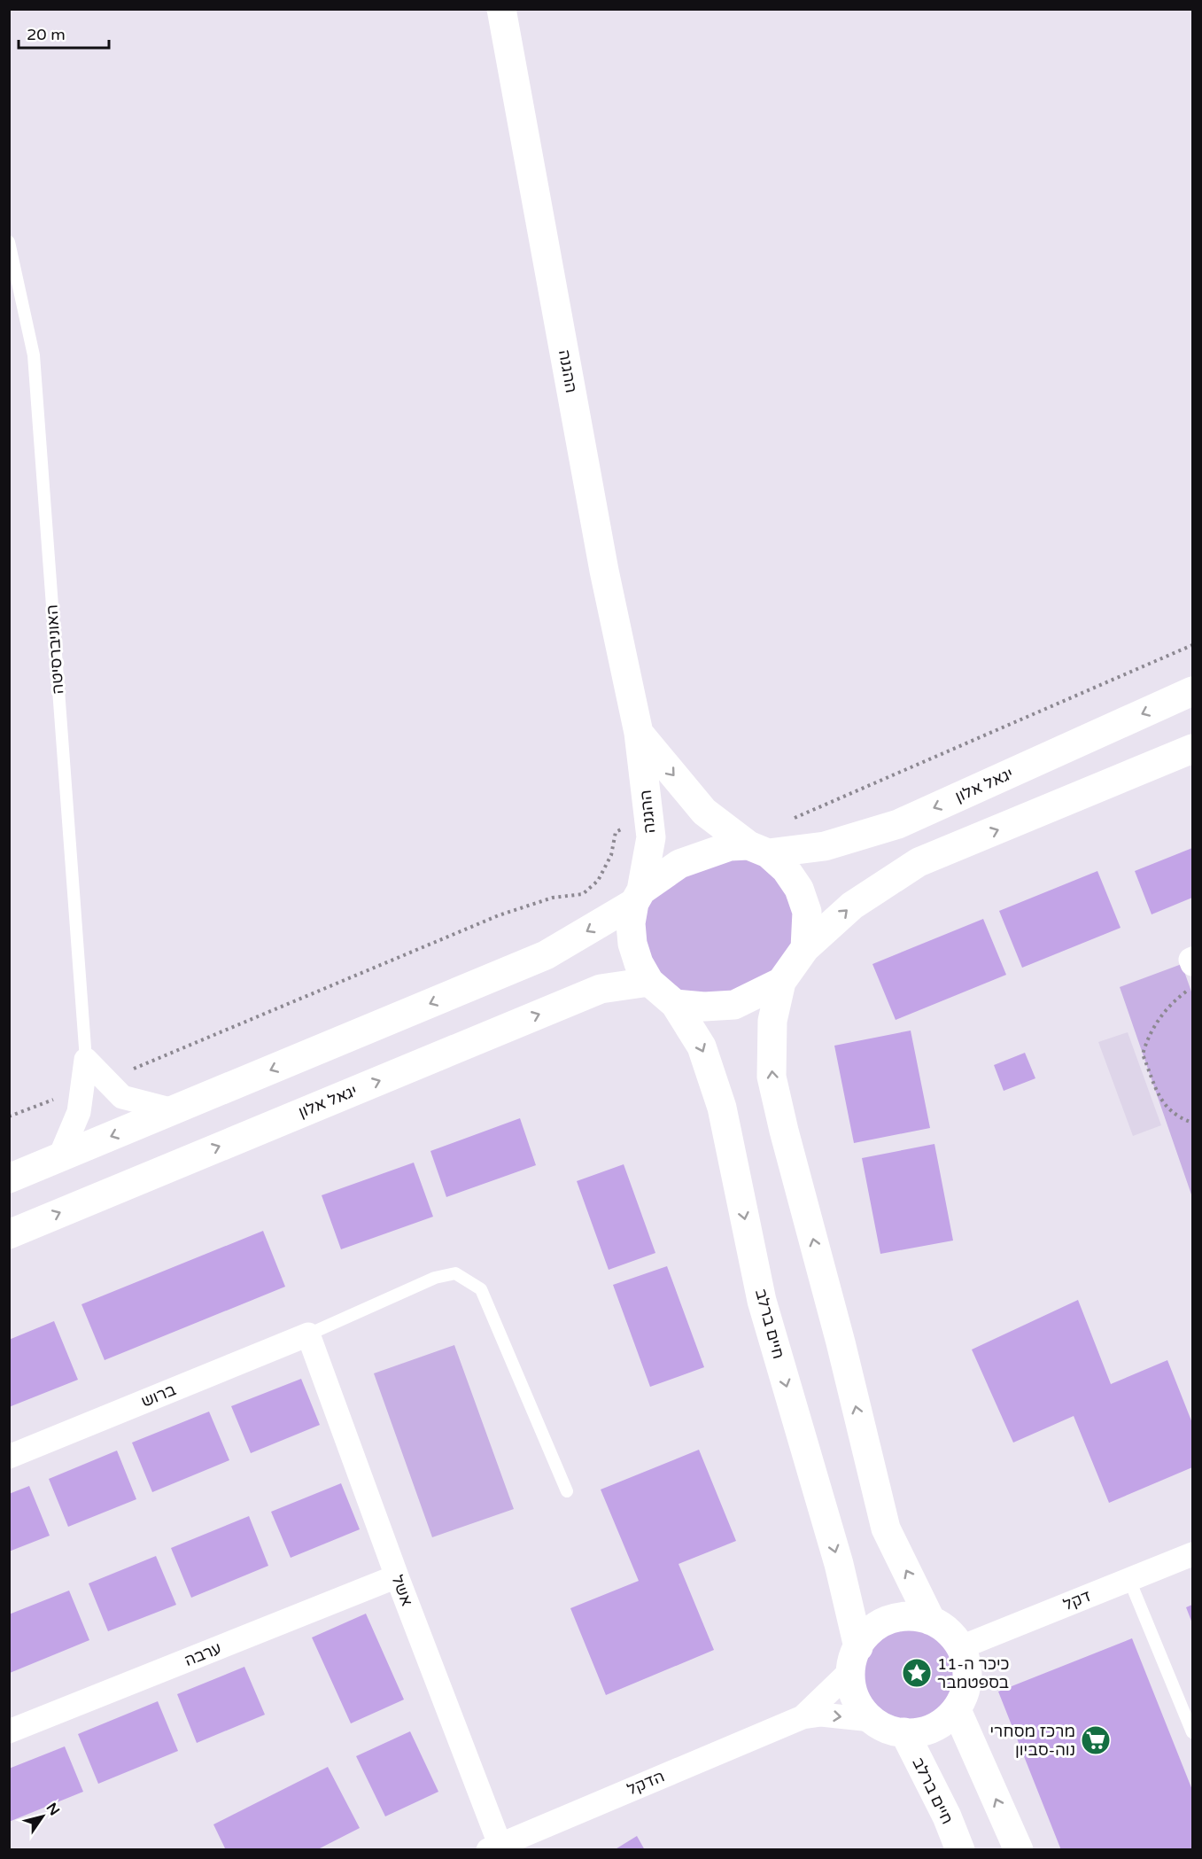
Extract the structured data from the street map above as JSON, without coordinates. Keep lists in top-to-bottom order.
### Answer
{
  "streets": {
    "street": [
      "ההגנה",
      "האוניברסיטה",
      "יגאל אלון",
      "חיים ברלב",
      "ברוש",
      "אשל",
      "דקל",
      "ערבה",
      "הדקל"
    ]
  },
  "crossings": [
    ["ההגנה", "יגאל אלון"],
    ["ההגנה", "חיים ברלב"],
    ["יגאל אלון", "חיים ברלב"],
    ["חיים ברלב", "דקל"],
    ["חיים ברלב", "הדקל"],
    ["ברוש", "אשל"],
    ["אשל", "ערבה"],
    ["אשל", "הדקל"],
    ["דקל", "הדקל"]
  ],
  "places": {
    "place": ["כיכר ה-11 בספטמבר"],
    "supermarket": ["מרכז מסחרי נוה-סביון"]
  },
  "scale_bar": "20 m",
  "north": "top right"
}
